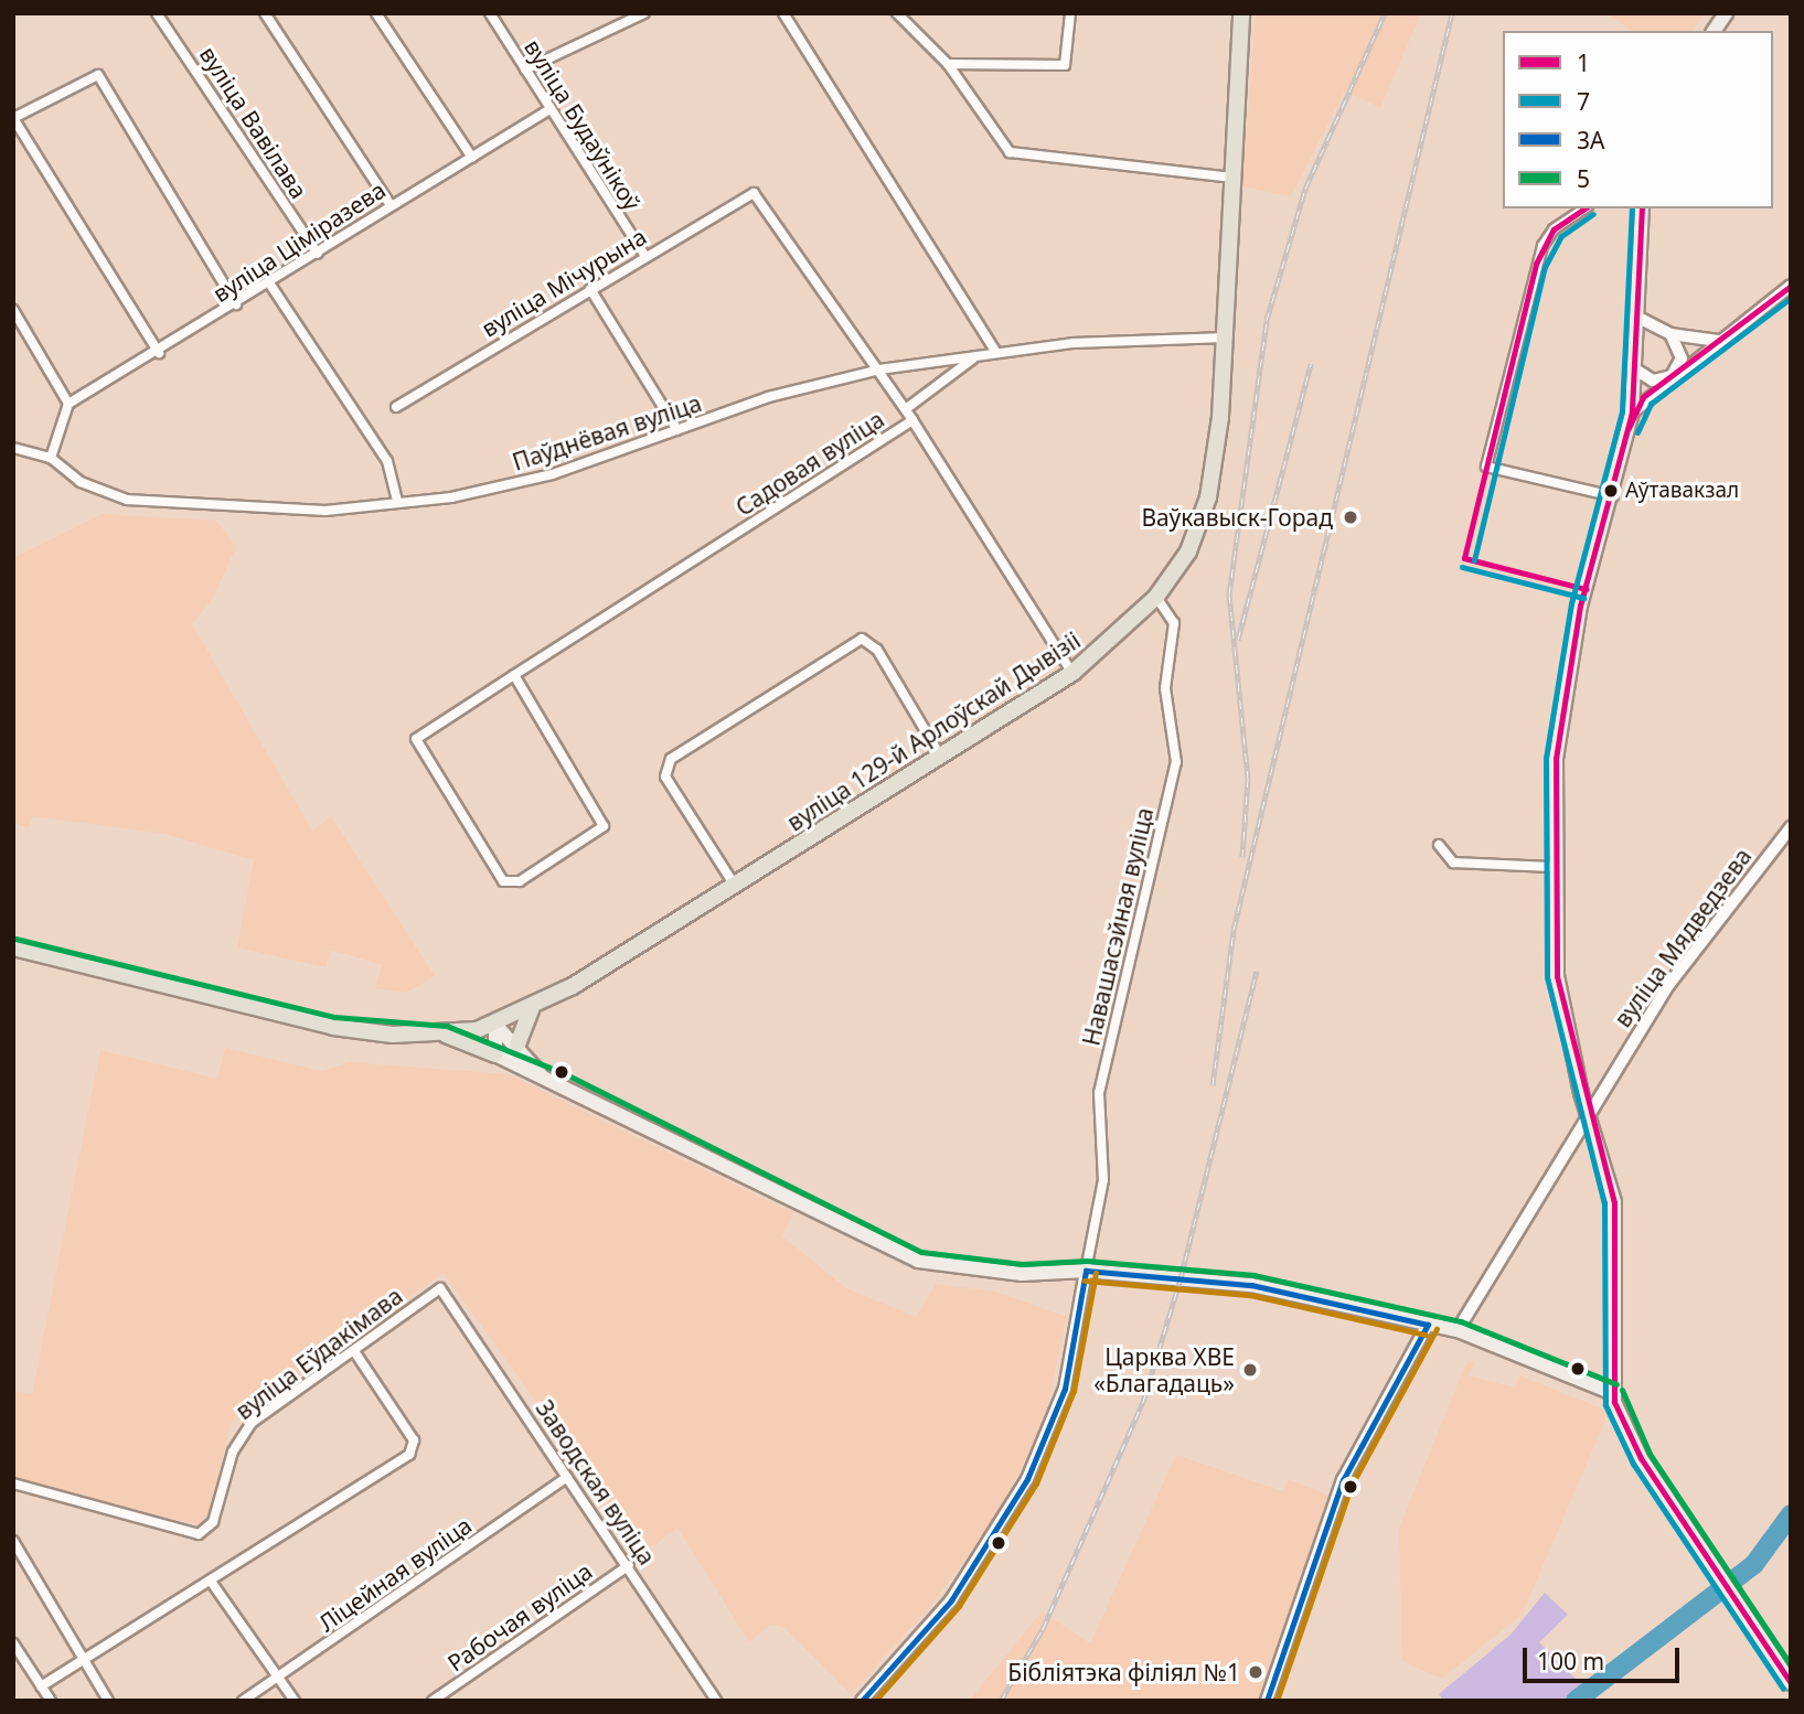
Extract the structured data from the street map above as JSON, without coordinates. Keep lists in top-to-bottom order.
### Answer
{
  "streets": {
    "main road": ["вуліца 129-й Арлоўскай Дывізіі"],
    "street": [
      "вуліца Вавілава",
      "вуліца Будаўнікоў",
      "вуліца Ціміразева",
      "вуліца Мічурына",
      "Паўднёвая вуліца",
      "Садовая вуліца",
      "Навашасэйная вуліца",
      "вуліца Мядведзева",
      "вуліца Еўдакімава",
      "Заводская вуліца",
      "Ліцейная вуліца",
      "Рабочая вуліца"
    ]
  },
  "crossings": [
    ["вуліца Вавілава", "вуліца Ціміразева"],
    ["вуліца Будаўнікоў", "вуліца Ціміразева"],
    ["вуліца Будаўнікоў", "вуліца Мічурына"],
    ["вуліца Мічурына", "Паўднёвая вуліца"],
    ["Паўднёвая вуліца", "вуліца 129-й Арлоўскай Дывізіі"],
    ["Садовая вуліца", "вуліца 129-й Арлоўскай Дывізіі"],
    ["вуліца 129-й Арлоўскай Дывізіі", "Навашасэйная вуліца"],
    ["вуліца Еўдакімава", "Заводская вуліца"],
    ["Заводская вуліца", "Ліцейная вуліца"],
    ["Заводская вуліца", "Рабочая вуліца"]
  ],
  "places": [
    "Аўтавакзал",
    "Ваўкавыск-Горад",
    "Царква ХВЕ «Благадаць»",
    "Бібліятэка філіял №1"
  ],
  "lines": [
    "transit line 1",
    "transit line 7",
    "transit line 5",
    "transit line 3А"
  ],
  "legend": [
    "1",
    "7",
    "3А",
    "5"
  ],
  "scale_bar": "100 m"
}
